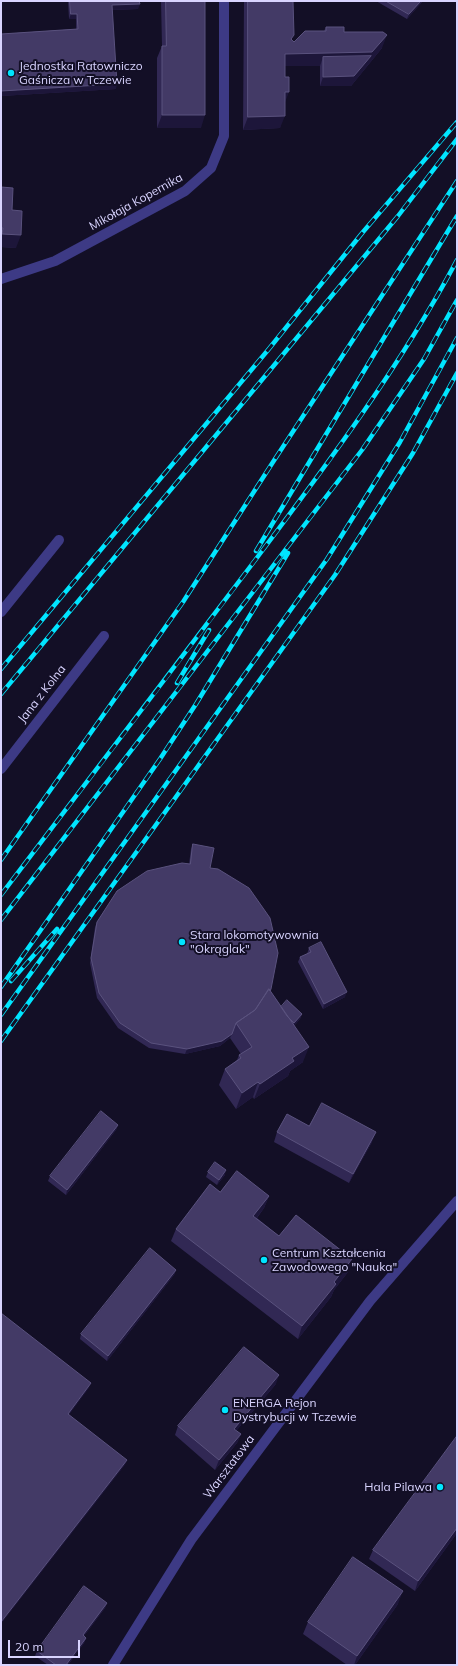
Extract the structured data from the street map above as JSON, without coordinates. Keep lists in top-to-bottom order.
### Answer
{
  "streets": {
    "street": ["Mikołaja Kopernika", "Jana z Kolna", "Warsztatowa"]
  },
  "places": [
    "Jednostka Ratowniczo Gaśnicza w Tczewie",
    "Stara lokomotywownia \"Okrąglak\"",
    "Centrum Kształcenia Zawodowego \"Nauka\"",
    "ENERGA Rejon Dystrybucji w Tczewie",
    "Hala Pilawa"
  ],
  "scale_bar": "20 m"
}
